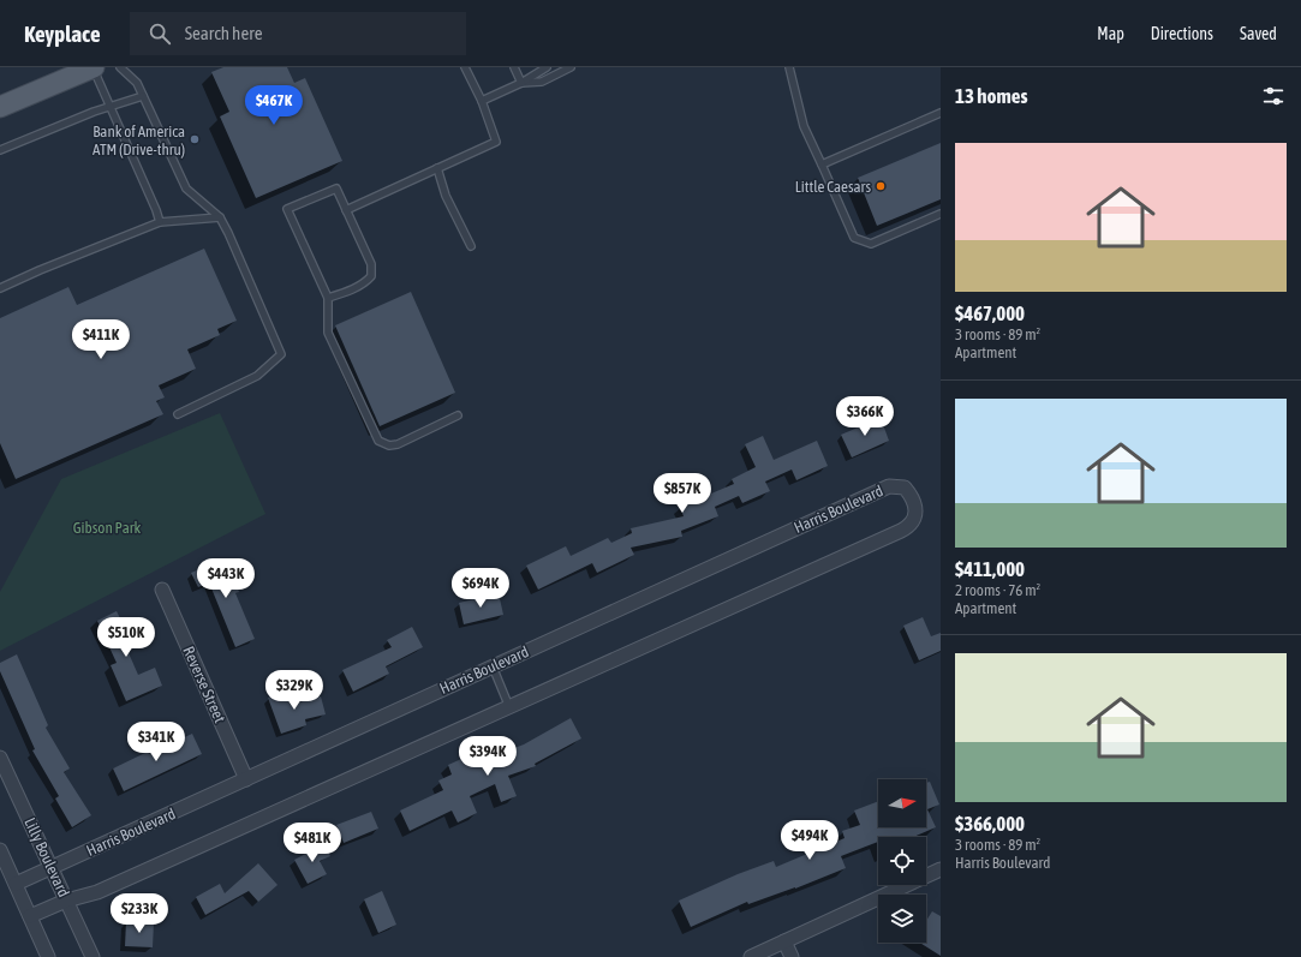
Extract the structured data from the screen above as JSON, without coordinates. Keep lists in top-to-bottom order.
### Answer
{
  "streets": {
    "street": ["Harris Boulevard", "Reverse Street", "Lilly Boulevard"]
  },
  "crossings": [
    ["Harris Boulevard", "Reverse Street"],
    ["Harris Boulevard", "Lilly Boulevard"]
  ],
  "parks": ["Gibson Park"],
  "places": ["Bank of America ATM (Drive-thru)", "Little Caesars"],
  "north": "right",
  "page": {
    "header": "Keyplace",
    "search": "Search here",
    "nav": ["Map", "Directions", "Saved"],
    "heading": "13 homes",
    "price": [
      "$467K",
      "$411K",
      "$366K",
      "$857K",
      "$443K",
      "$694K",
      "$510K",
      "$329K",
      "$341K",
      "$394K",
      "$494K",
      "$481K",
      "$233K"
    ],
    "list": [
      {
        "name": "$467,000",
        "note": "3 rooms · 89 m² · Apartment"
      },
      {
        "name": "$411,000",
        "note": "2 rooms · 76 m² · Apartment"
      },
      {
        "name": "$366,000",
        "note": "3 rooms · 89 m² · Harris Boulevard"
      }
    ]
  }
}
